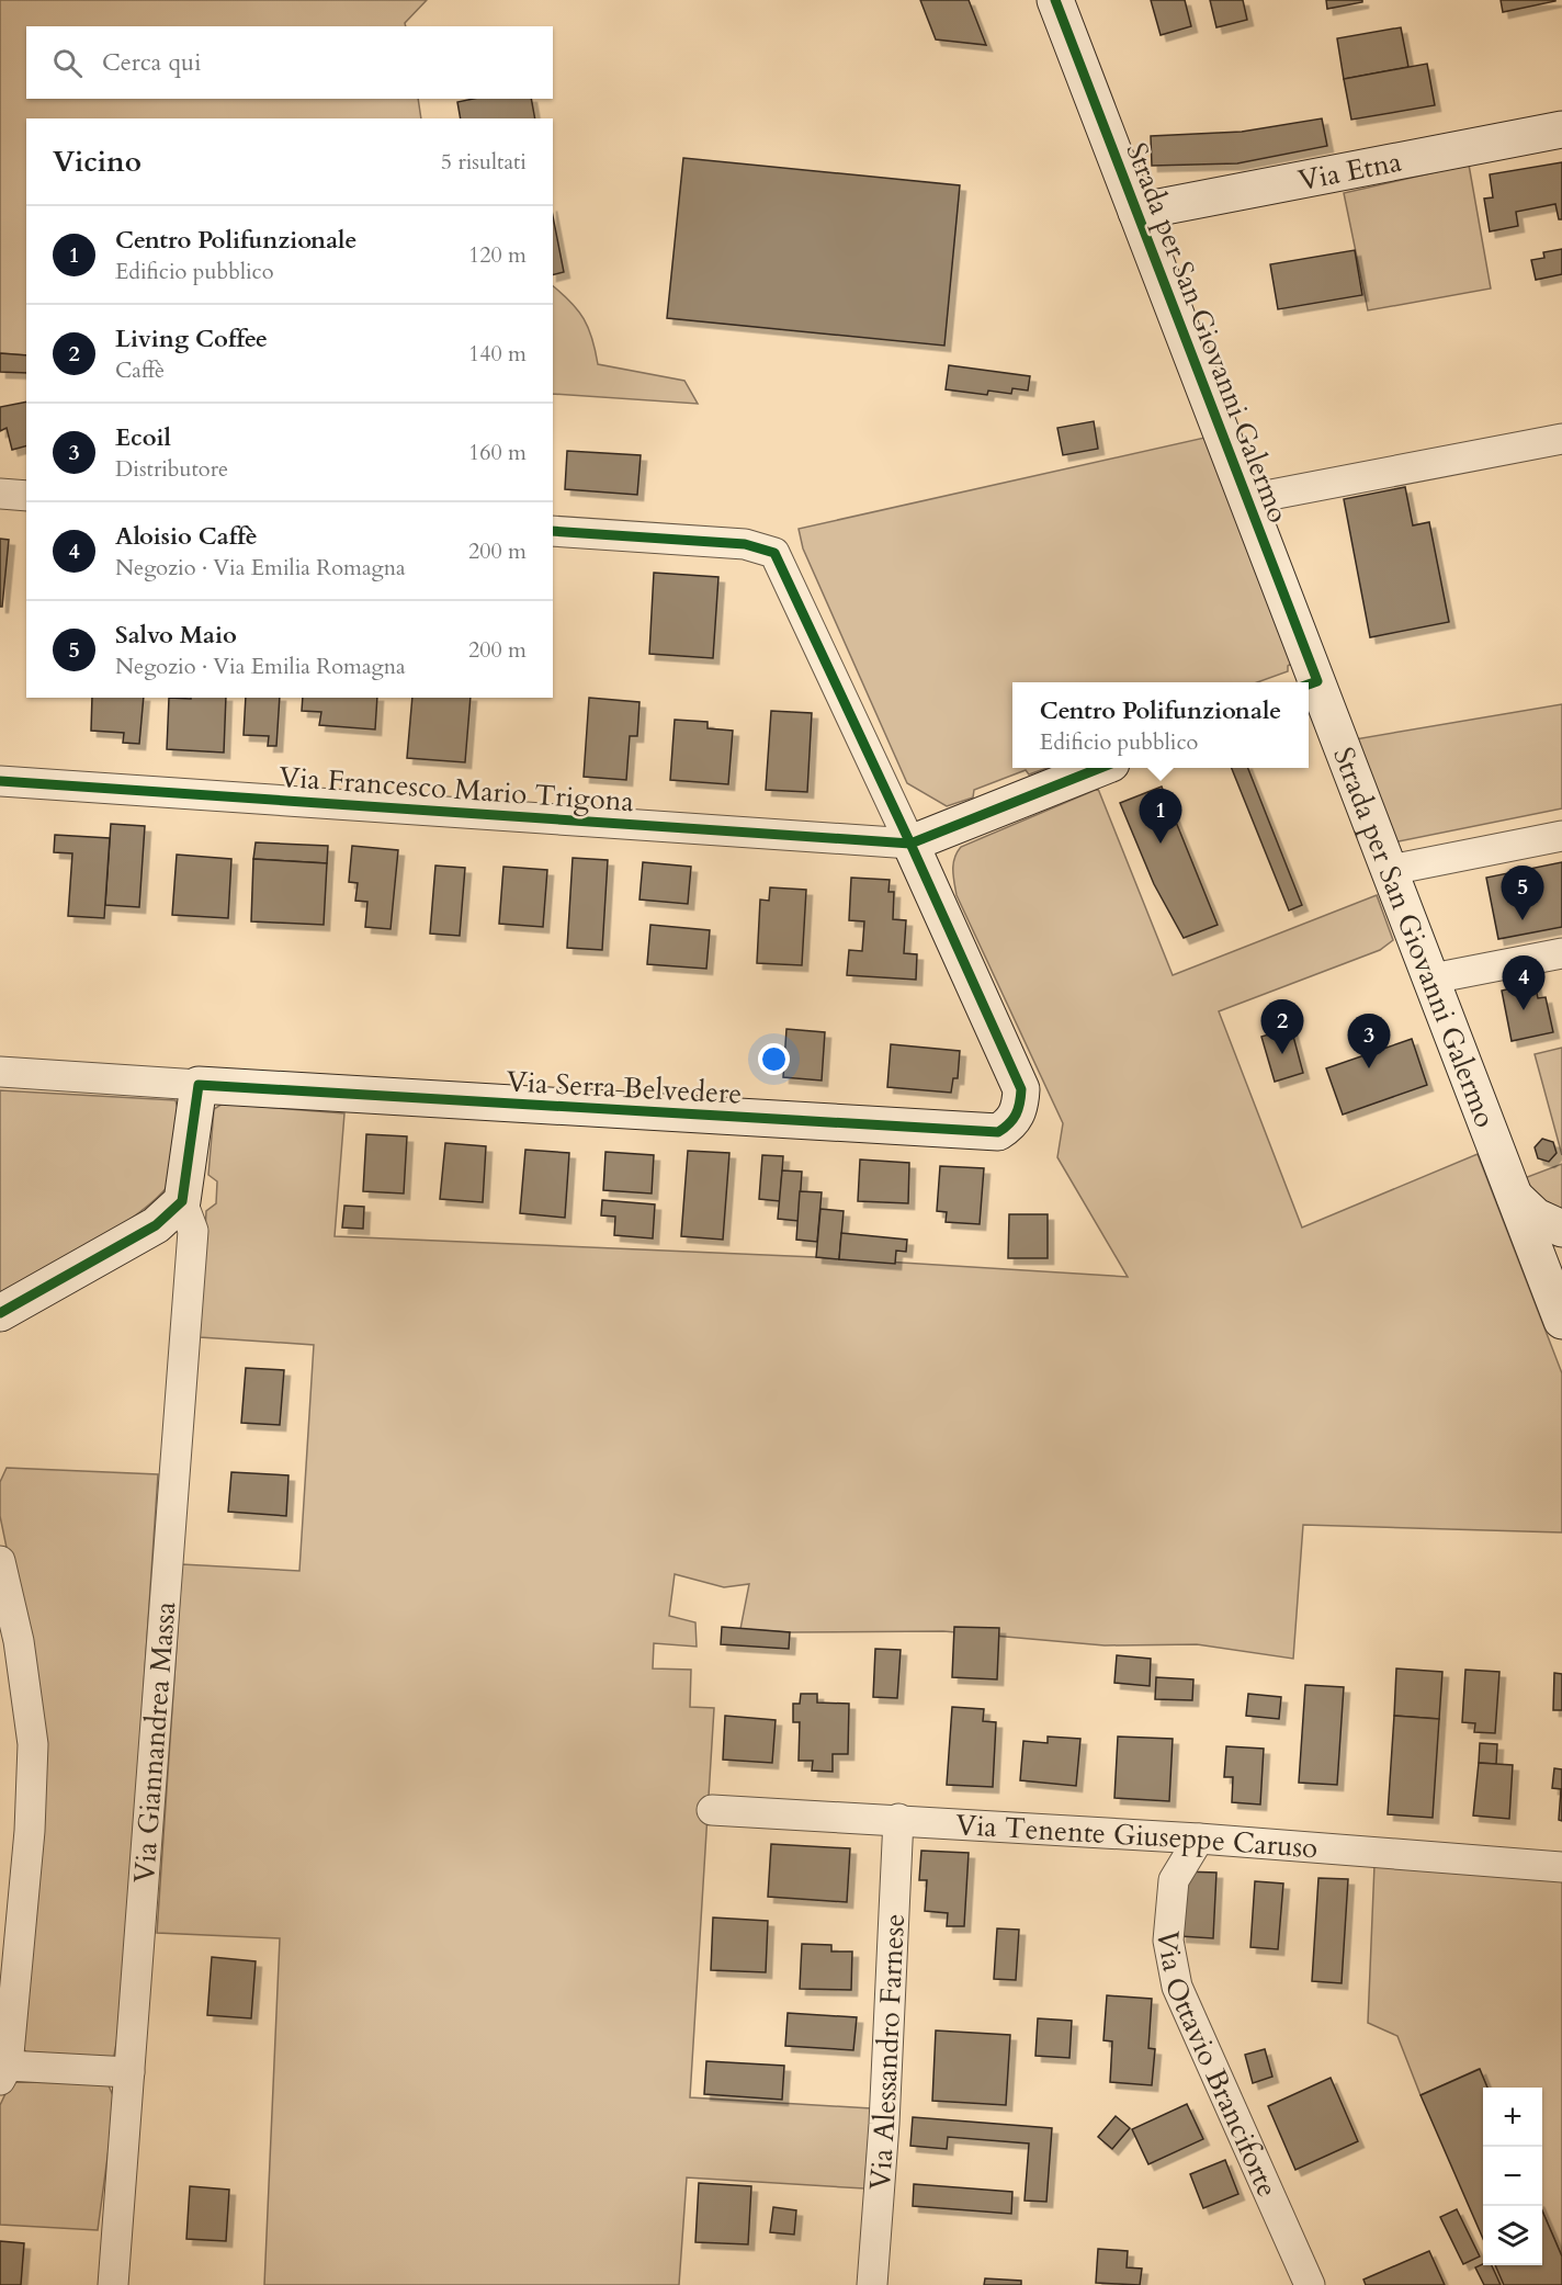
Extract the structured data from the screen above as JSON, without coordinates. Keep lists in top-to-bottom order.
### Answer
{
  "streets": {
    "street": [
      "Via Etna",
      "Strada per San Giovanni Galermo",
      "Via Francesco Mario Trigona",
      "Via Serra Belvedere",
      "Via Giannandrea Massa",
      "Via Tenente Giuseppe Caruso",
      "Via Alessandro Farnese",
      "Via Ottavio Branciforte"
    ]
  },
  "crossings": [
    ["Via Etna", "Strada per San Giovanni Galermo"],
    ["Via Francesco Mario Trigona", "Via Serra Belvedere"],
    ["Via Tenente Giuseppe Caruso", "Via Alessandro Farnese"],
    ["Via Tenente Giuseppe Caruso", "Via Ottavio Branciforte"]
  ],
  "page": {
    "search": "Cerca qui",
    "heading": ["Vicino", "5 risultati"],
    "list": [
      {
        "mark": "1",
        "name": "Centro Polifunzionale",
        "note": "Edificio pubblico",
        "value": "120 m"
      },
      {
        "mark": "2",
        "name": "Living Coffee",
        "note": "Caffè",
        "value": "140 m"
      },
      {
        "mark": "3",
        "name": "Ecoil",
        "note": "Distributore",
        "value": "160 m"
      },
      {
        "mark": "4",
        "name": "Aloisio Caffè",
        "note": "Negozio · Via Emilia Romagna",
        "value": "200 m"
      },
      {
        "mark": "5",
        "name": "Salvo Maio",
        "note": "Negozio · Via Emilia Romagna",
        "value": "200 m"
      }
    ],
    "popup": ["Centro Polifunzionale", "Edificio pubblico"],
    "pins": [
      "1",
      "5",
      "4",
      "2",
      "3"
    ],
    "map_buttons": ["+", "−"]
  }
}
